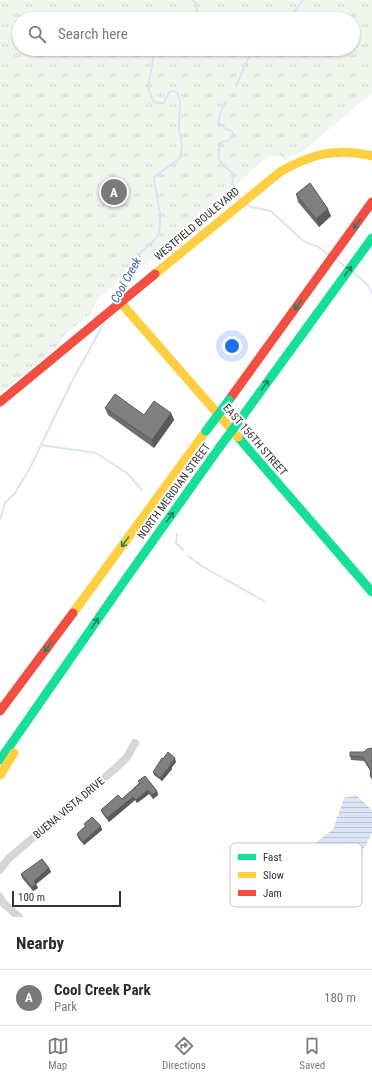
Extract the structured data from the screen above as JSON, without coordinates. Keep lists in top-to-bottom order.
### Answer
{
  "streets": {
    "main road": ["WESTFIELD BOULEVARD", "EAST 156TH STREET", "NORTH MERIDIAN STREET"],
    "street": ["BUENA VISTA DRIVE"]
  },
  "crossings": [
    ["WESTFIELD BOULEVARD", "EAST 156TH STREET"]
  ],
  "water": ["Cool Creek"],
  "legend": ["Fast", "Slow", "Jam"],
  "scale_bar": "100 m",
  "page": {
    "search": "Search here",
    "pins": "A",
    "scale": "100 m",
    "heading": "Nearby",
    "list": [
      {
        "mark": "A",
        "name": "Cool Creek Park",
        "note": "Park",
        "value": "180 m"
      }
    ],
    "nav": ["Map", "Directions", "Saved"]
  }
}
